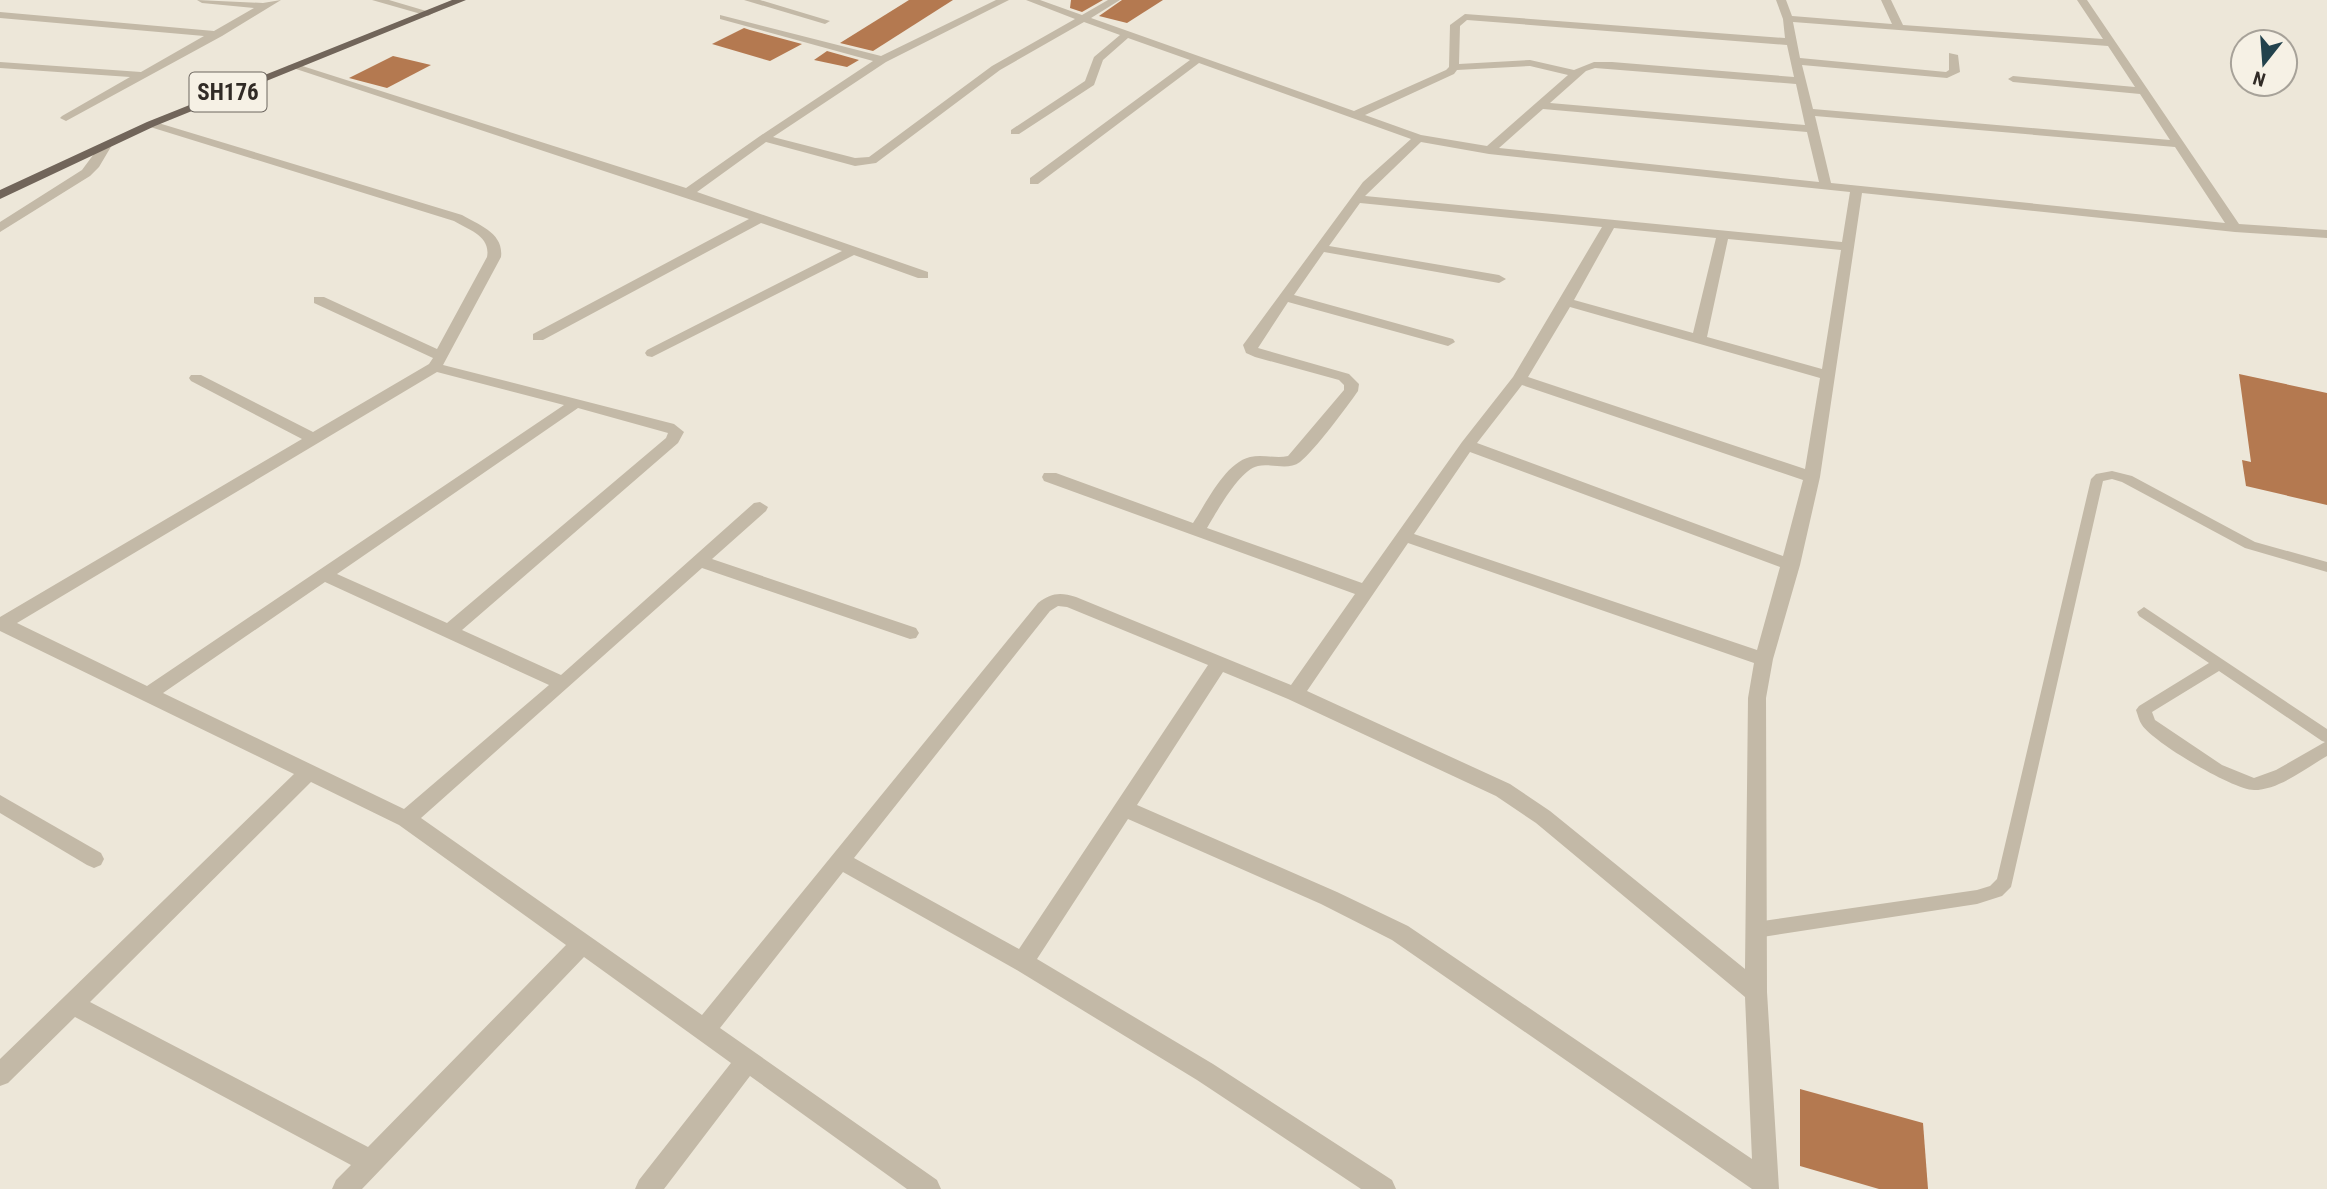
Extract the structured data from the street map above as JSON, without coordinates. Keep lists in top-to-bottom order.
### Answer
{
  "streets": {
    "main road": ["SH176"]
  },
  "north": "bottom"
}
